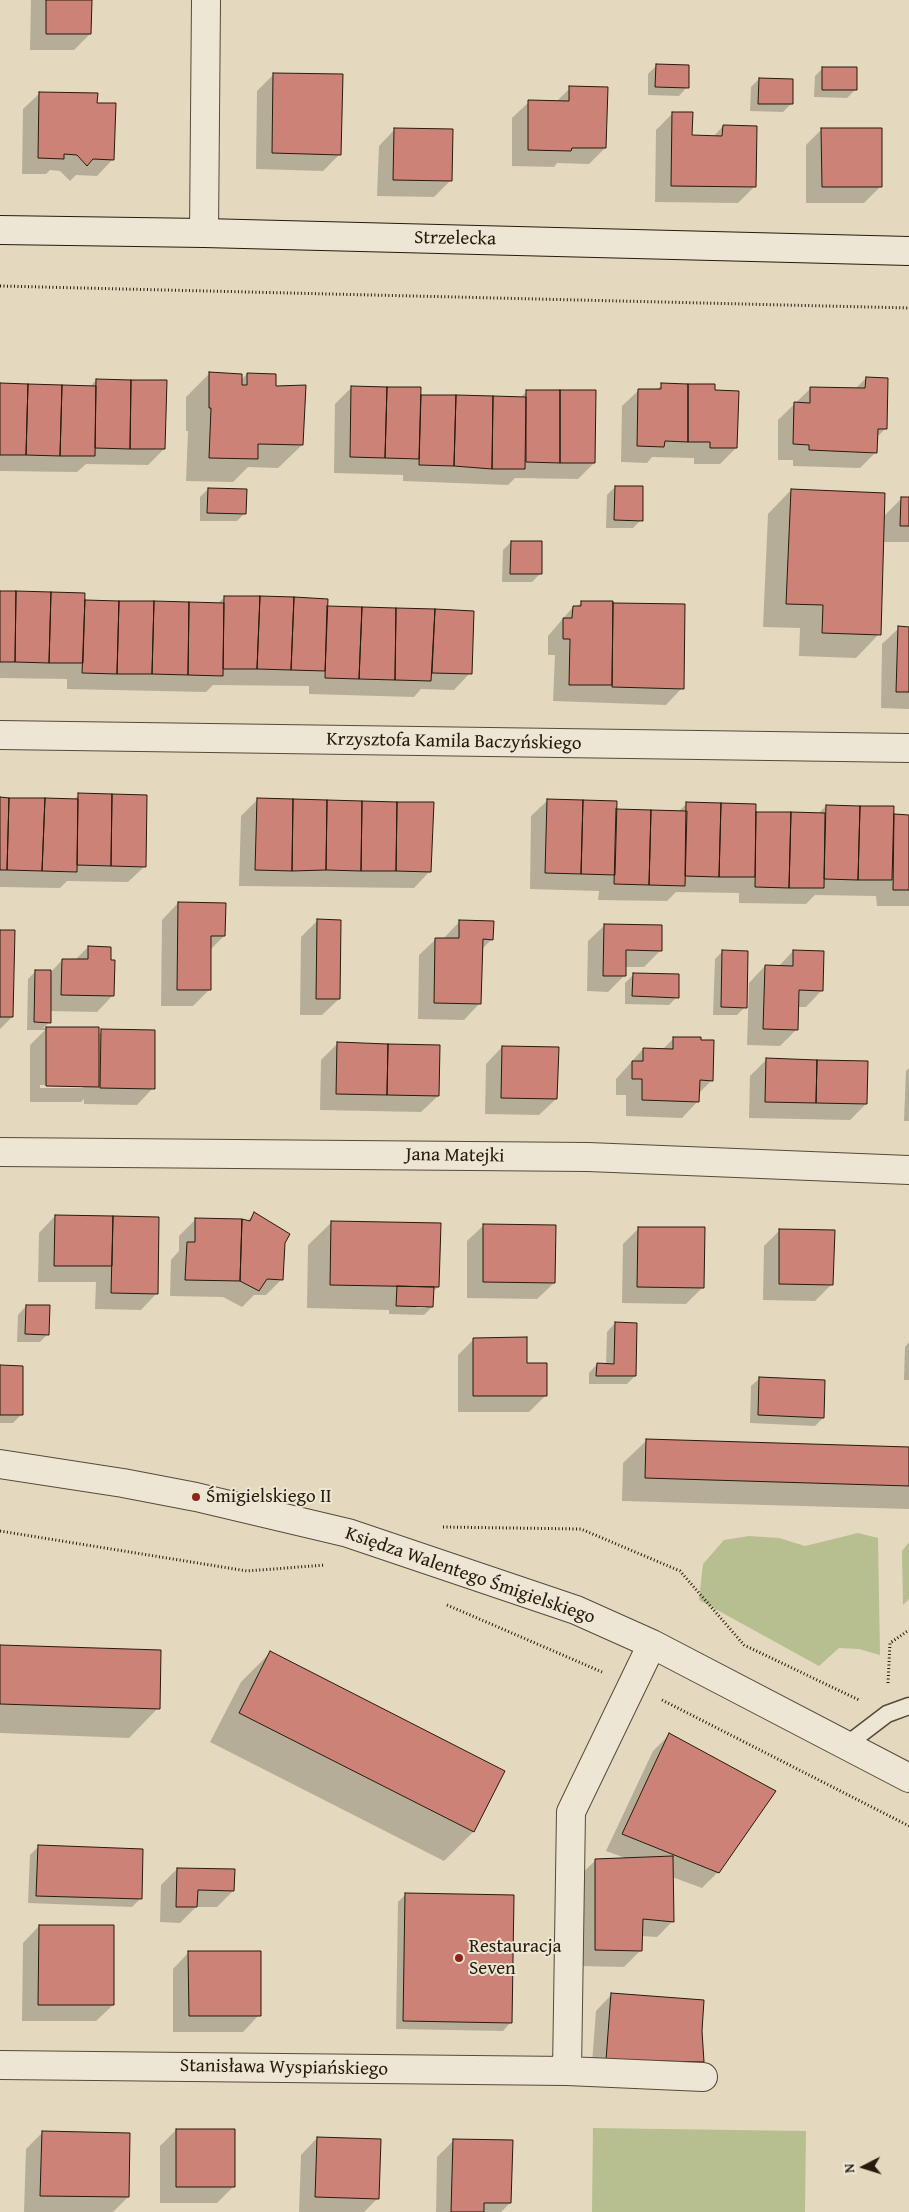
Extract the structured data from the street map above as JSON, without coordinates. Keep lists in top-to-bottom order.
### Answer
{
  "streets": {
    "street": [
      "Strzelecka",
      "Krzysztofa Kamila Baczyńskiego",
      "Jana Matejki",
      "Księdza Walentego Śmigielskiego",
      "Stanisława Wyspiańskiego"
    ]
  },
  "places": ["Śmigielskiego II", "Restauracja Seven"],
  "north": "left"
}
